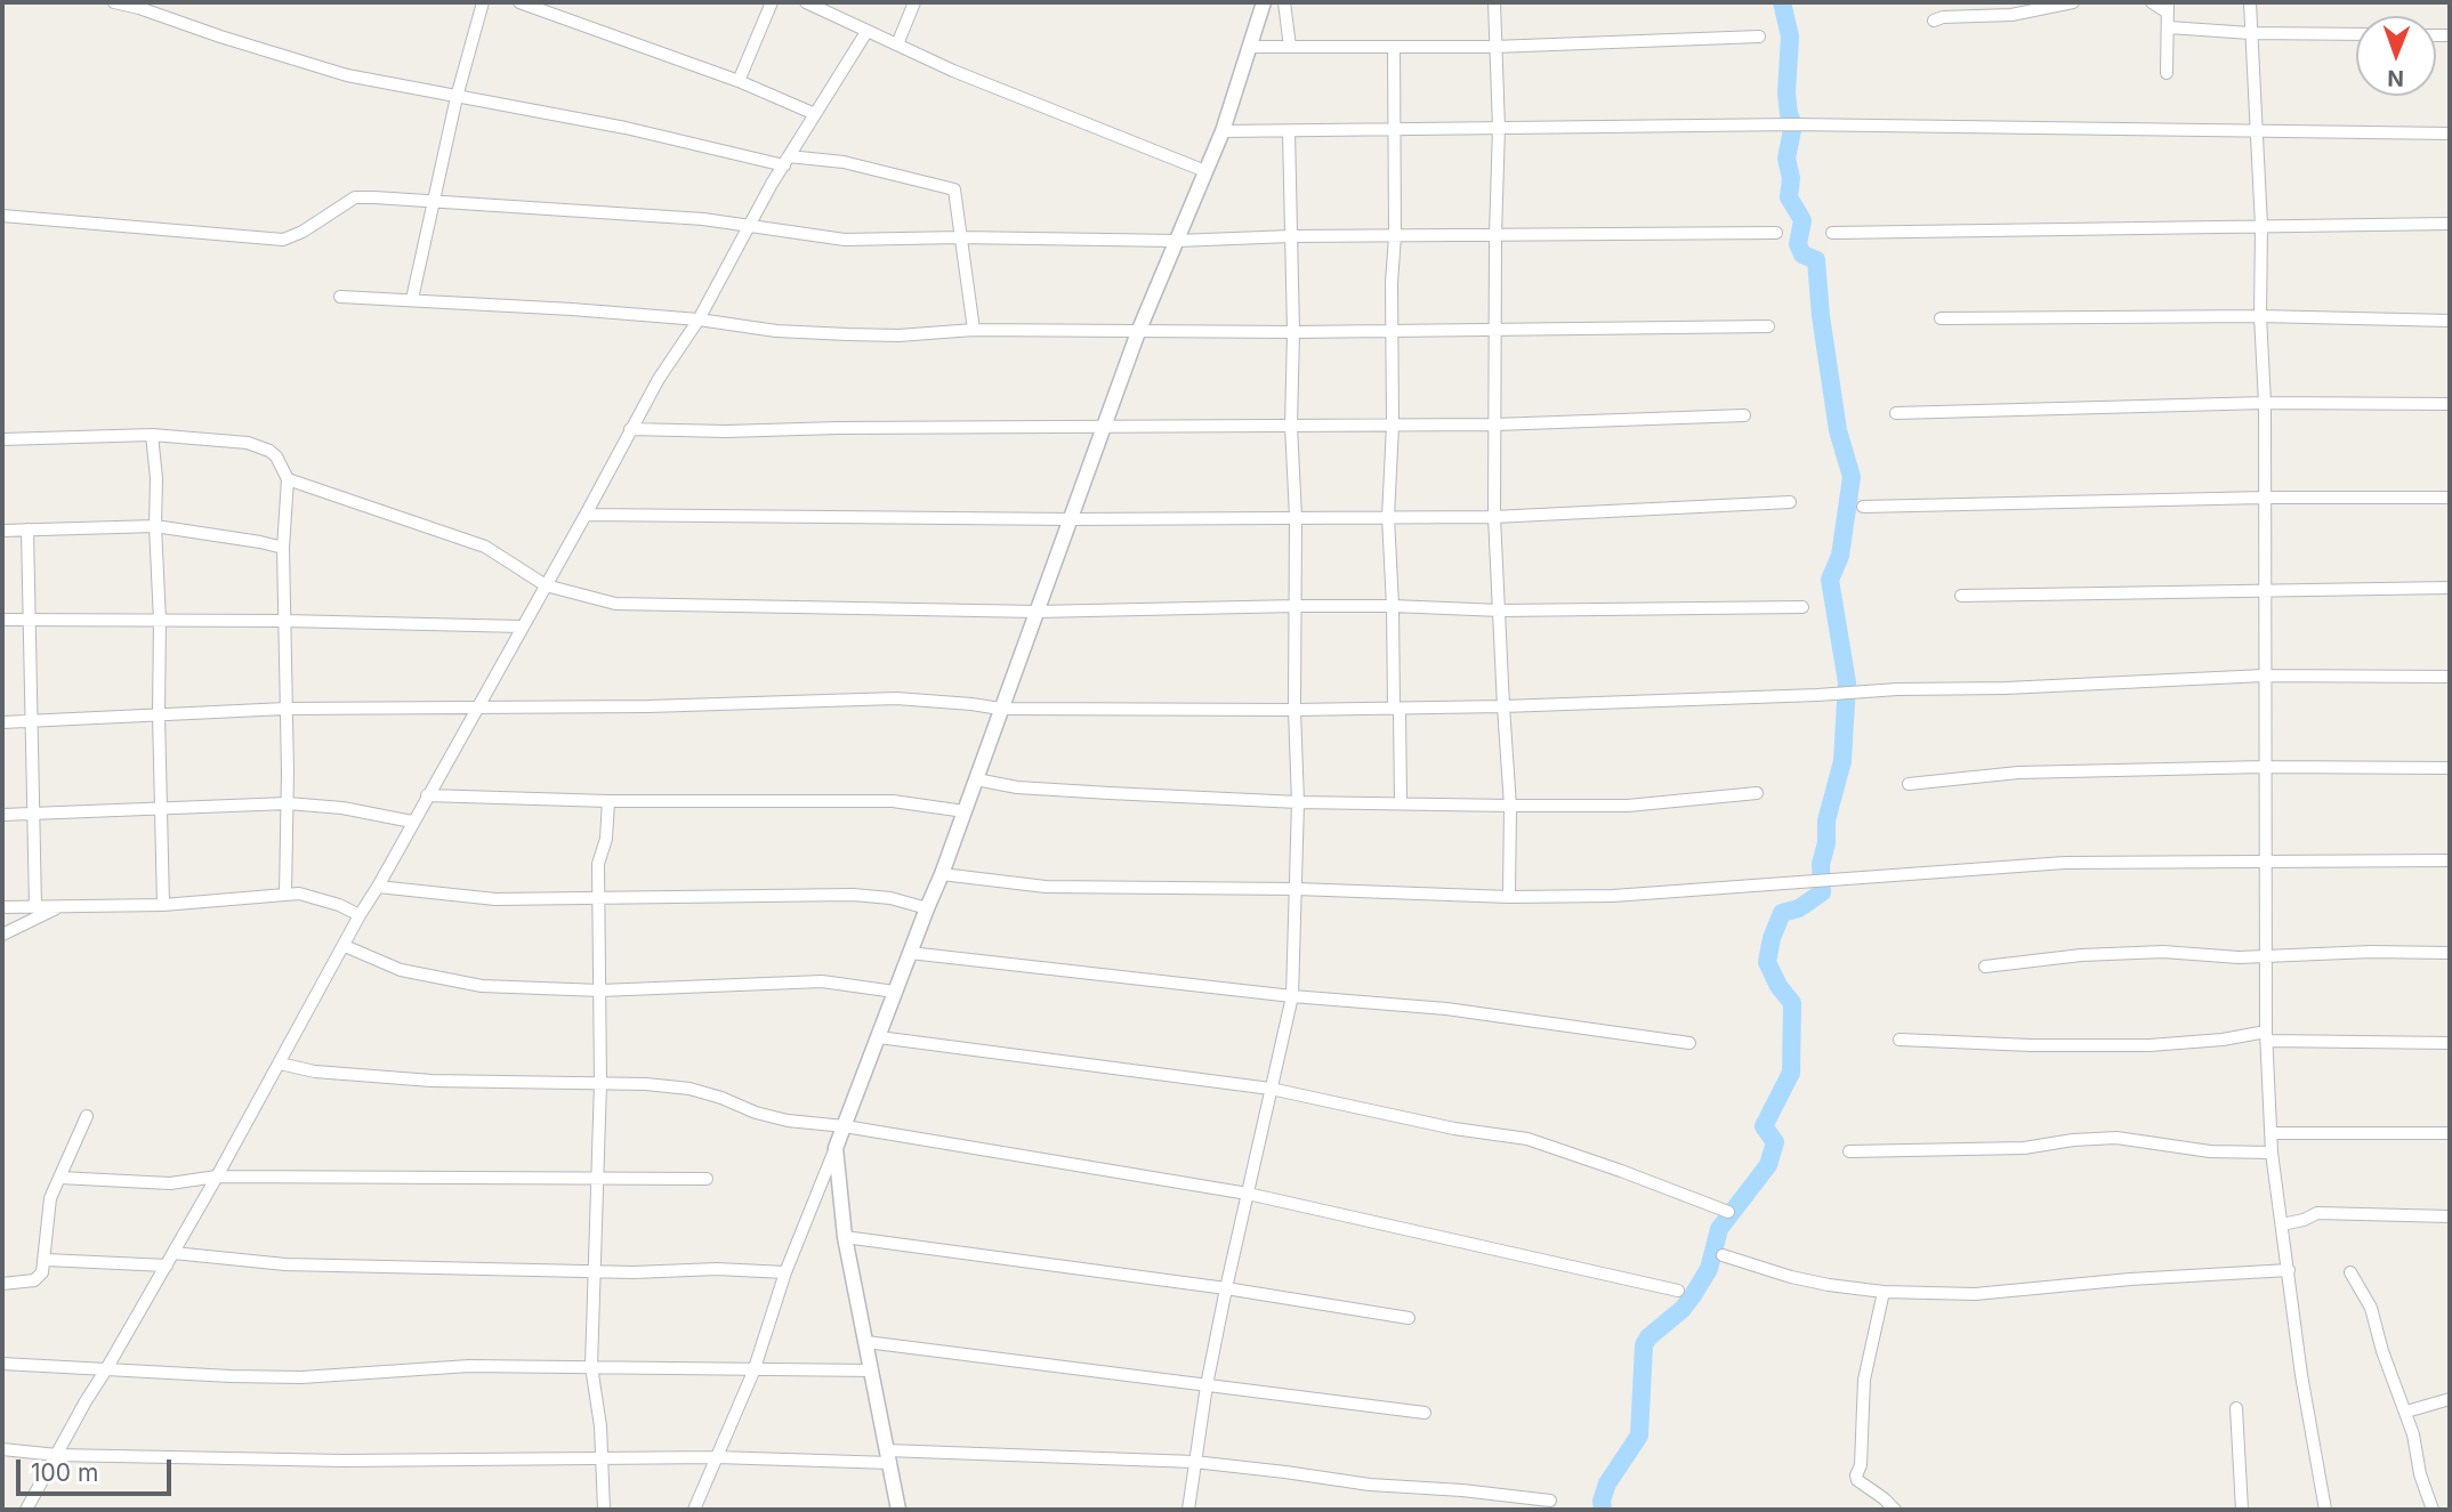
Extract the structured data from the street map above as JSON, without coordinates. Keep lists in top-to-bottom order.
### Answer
{
  "scale_bar": "100 m",
  "north": "bottom"
}
